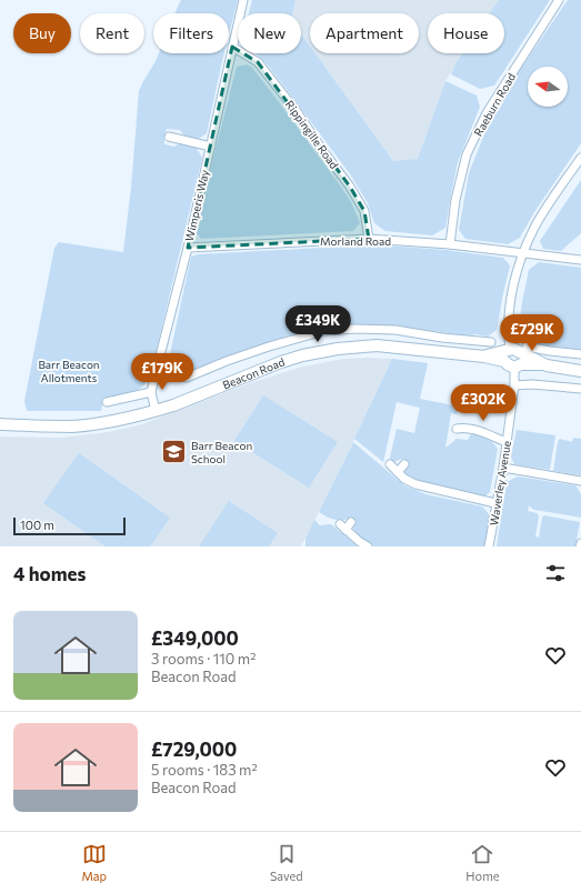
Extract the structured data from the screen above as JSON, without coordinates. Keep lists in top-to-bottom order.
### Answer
{
  "streets": {
    "main road": ["Beacon Road"],
    "street": [
      "Raeburn Road",
      "Rippingille Road",
      "Wimperis Way",
      "Morland Road",
      "Waverley Avenue"
    ]
  },
  "crossings": [
    ["Raeburn Road", "Morland Road"],
    ["Rippingille Road", "Wimperis Way"],
    ["Rippingille Road", "Morland Road"],
    ["Wimperis Way", "Morland Road"],
    ["Wimperis Way", "Beacon Road"],
    ["Morland Road", "Waverley Avenue"],
    ["Beacon Road", "Waverley Avenue"]
  ],
  "parks": ["Barr Beacon Allotments"],
  "places": {
    "school or university": ["Barr Beacon School"]
  },
  "scale_bar": "100 m",
  "north": "left",
  "page": {
    "chip": [
      "Buy",
      "Rent",
      "Filters",
      "New",
      "Apartment",
      "House"
    ],
    "price": [
      "£349K",
      "£729K",
      "£179K",
      "£302K"
    ],
    "scale": "100 m",
    "heading": "4 homes",
    "list": [
      {
        "name": "£349,000",
        "note": "3 rooms · 110 m² · Beacon Road"
      },
      {
        "name": "£729,000",
        "note": "5 rooms · 183 m² · Beacon Road"
      }
    ],
    "tabs": ["Map", "Saved", "Home"]
  }
}
